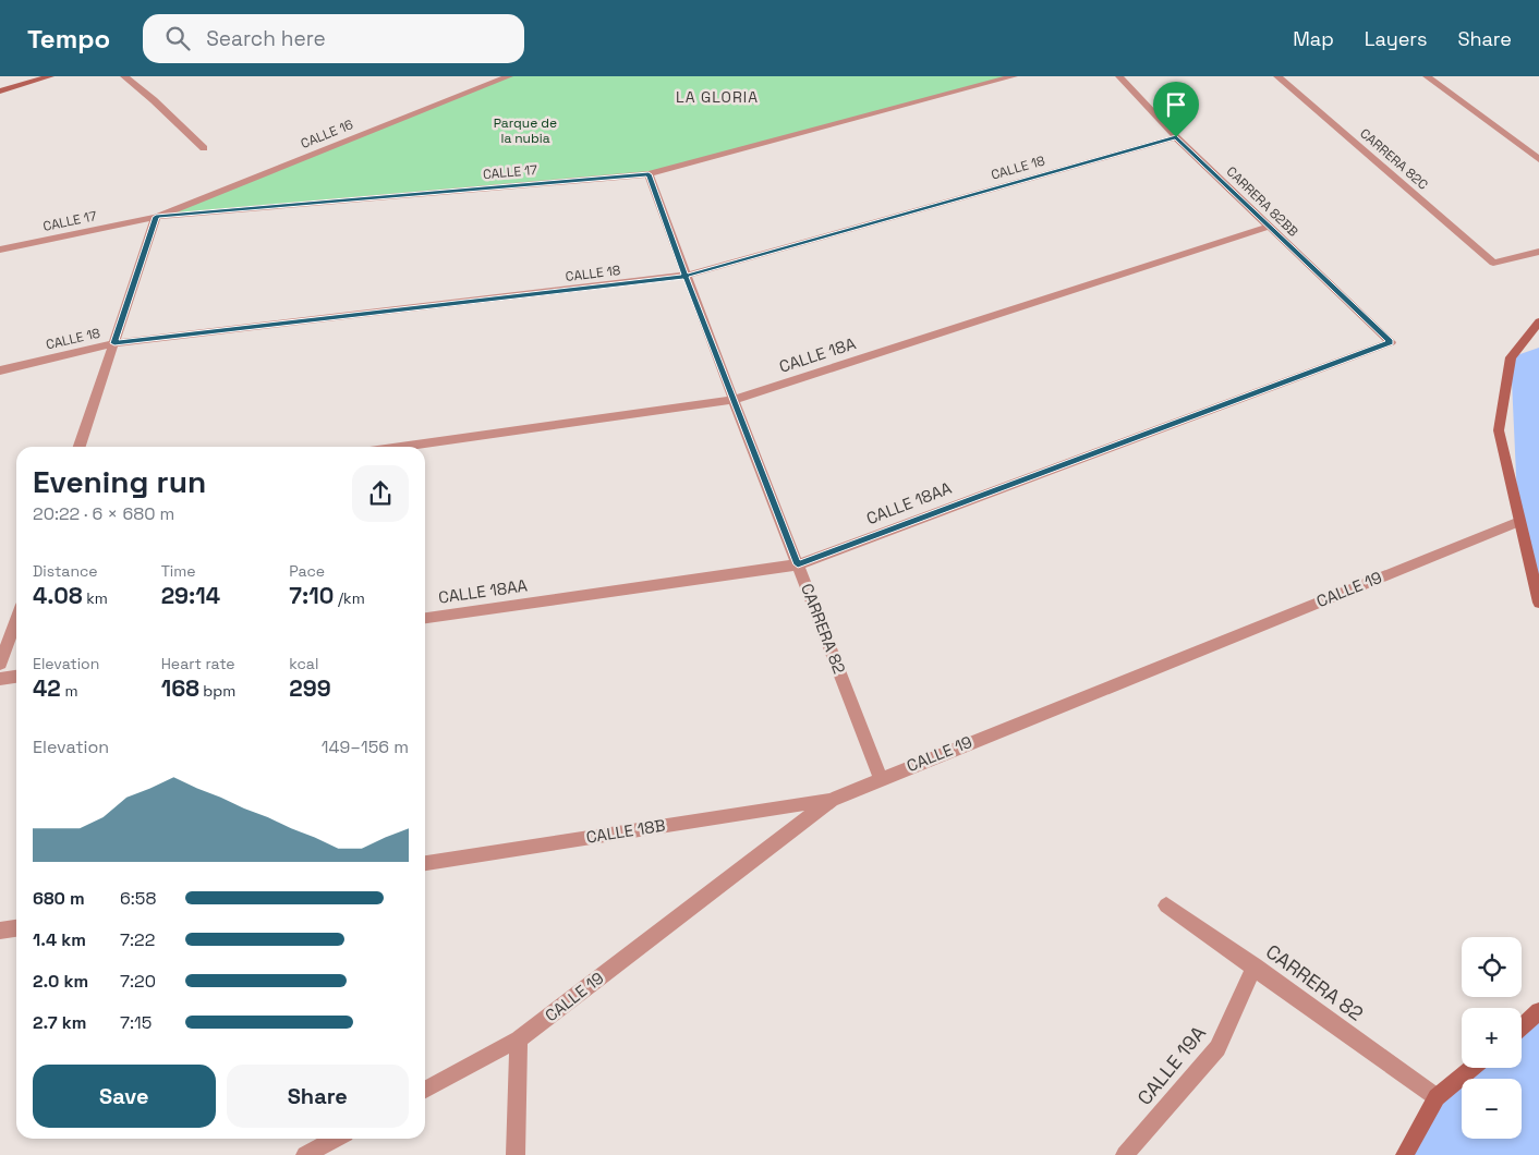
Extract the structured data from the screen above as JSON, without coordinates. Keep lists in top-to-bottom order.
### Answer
{
  "streets": {
    "street": [
      "CALLE 16",
      "CARRERA 82C",
      "CALLE 18",
      "CALLE 17",
      "CARRERA 82BB",
      "CALLE 18A",
      "CALLE 18AA",
      "CALLE 19",
      "CARRERA 82",
      "CALLE 18B",
      "CALLE 19A"
    ]
  },
  "crossings": [
    ["CALLE 16", "CALLE 17"],
    ["CALLE 18", "CARRERA 82BB"],
    ["CALLE 18", "CARRERA 82"],
    ["CALLE 17", "CARRERA 82"],
    ["CARRERA 82BB", "CALLE 18A"],
    ["CARRERA 82BB", "CALLE 18AA"],
    ["CALLE 18A", "CARRERA 82"],
    ["CALLE 18AA", "CARRERA 82"],
    ["CALLE 19", "CARRERA 82"],
    ["CALLE 19", "CALLE 18B"],
    ["CARRERA 82", "CALLE 19A"]
  ],
  "districts": ["LA GLORIA"],
  "parks": ["Parque de la nubia"],
  "page": {
    "header": "Tempo",
    "search": "Search here",
    "nav": ["Map", "Layers", "Share"],
    "heading": ["Evening run", "20:22 · 6 × 680 m"],
    "stats": [
      ["Distance", "4.08 km"],
      ["Time", "29:14"],
      ["Pace", "7:10 /km"],
      ["Elevation", "42 m"],
      ["Heart rate", "168 bpm"],
      ["kcal", "299"]
    ],
    "chart": ["Elevation", "149–156 m"],
    "list": [
      {
        "name": "680 m",
        "note": "6:58"
      },
      {
        "name": "1.4 km",
        "note": "7:22"
      },
      {
        "name": "2.0 km",
        "note": "7:20"
      },
      {
        "name": "2.7 km",
        "note": "7:15"
      }
    ],
    "map_buttons": ["+", "−"],
    "buttons": ["Save", "Share"]
  }
}
